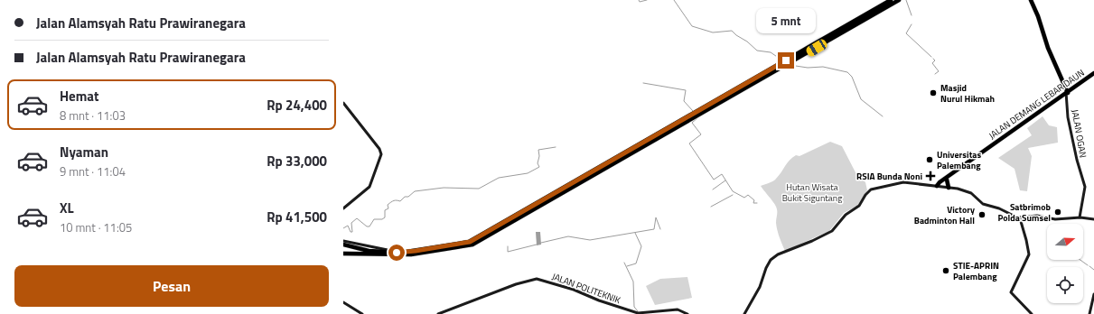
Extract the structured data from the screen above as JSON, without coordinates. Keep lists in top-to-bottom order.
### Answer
{
  "streets": {
    "highway": ["JALAN DEMANG LEBAR DAUN"],
    "street": ["JALAN OGAN", "JALAN POLITEKNIK"]
  },
  "crossings": [
    ["JALAN DEMANG LEBAR DAUN", "JALAN OGAN"]
  ],
  "parks": ["Hutan Wisata Bukit Siguntang"],
  "places": {
    "other": [
      "Masjid Nurul Hikmah",
      "Universitas Palembang",
      "Satbrimob Polda Sumsel",
      "Victory Badminton Hall",
      "STIE-APRIN Palembang"
    ],
    "health": ["RSIA Bunda Noni"]
  },
  "north": "right",
  "page": {
    "banner": ["Jalan Alamsyah Ratu Prawiranegara", "Jalan Alamsyah Ratu Prawiranegara"],
    "bubble": "5 mnt",
    "list": [
      {
        "name": "Hemat",
        "note": "8 mnt · 11:03",
        "value": "Rp 24,400"
      },
      {
        "name": "Nyaman",
        "note": "9 mnt · 11:04",
        "value": "Rp 33,000"
      },
      {
        "name": "XL",
        "note": "10 mnt · 11:05",
        "value": "Rp 41,500"
      }
    ],
    "buttons": "Pesan"
  }
}
